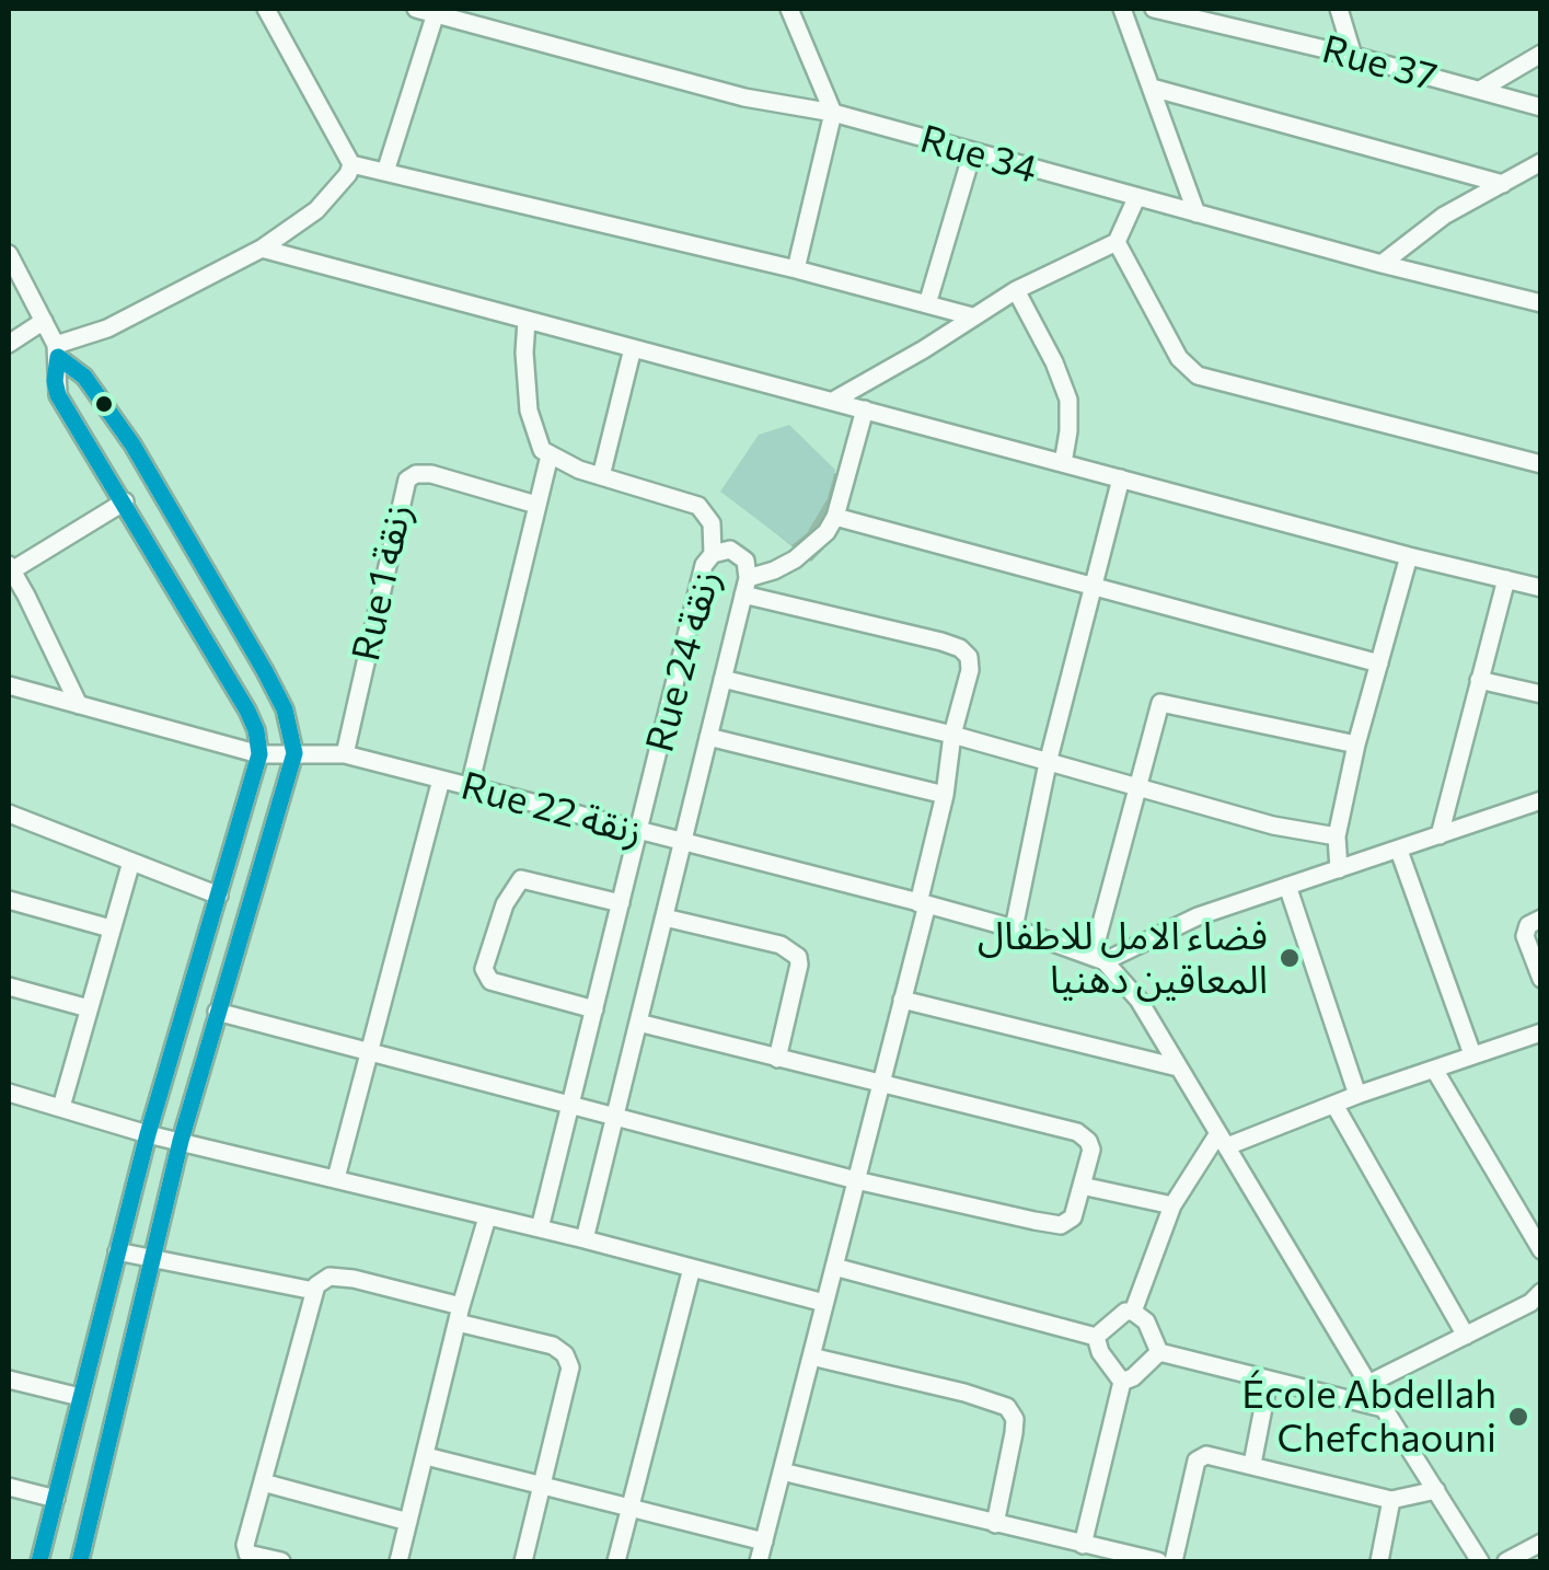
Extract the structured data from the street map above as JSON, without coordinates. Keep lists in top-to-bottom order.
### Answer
{
  "streets": {
    "street": [
      "Rue 37",
      "Rue 34",
      "Rue 1 زنقة",
      "Rue 24 زنقة",
      "Rue 22 زنقة"
    ]
  },
  "crossings": [
    ["Rue 1 زنقة", "Rue 22 زنقة"],
    ["Rue 24 زنقة", "Rue 22 زنقة"]
  ],
  "places": ["فضاء الامل للاطفال المعاقين دهنيا", "École Abdellah Chefchaouni"]
}
